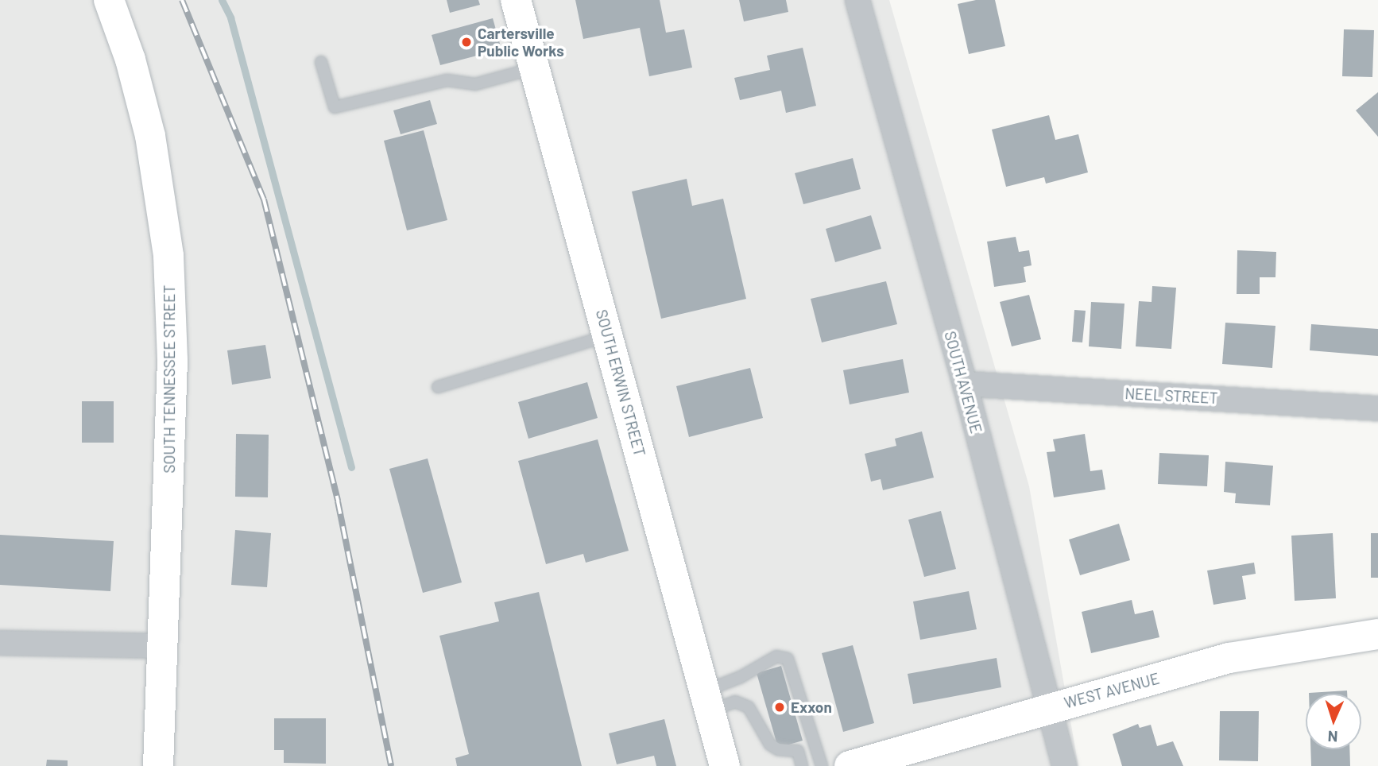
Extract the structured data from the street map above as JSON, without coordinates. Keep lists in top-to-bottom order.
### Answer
{
  "streets": {
    "street": [
      "SOUTH TENNESSEE STREET",
      "SOUTH AVENUE",
      "SOUTH ERWIN STREET",
      "NEEL STREET",
      "WEST AVENUE"
    ]
  },
  "crossings": [
    ["SOUTH AVENUE", "NEEL STREET"],
    ["SOUTH AVENUE", "WEST AVENUE"]
  ],
  "places": ["Cartersville Public Works", "Exxon"],
  "north": "bottom"
}
